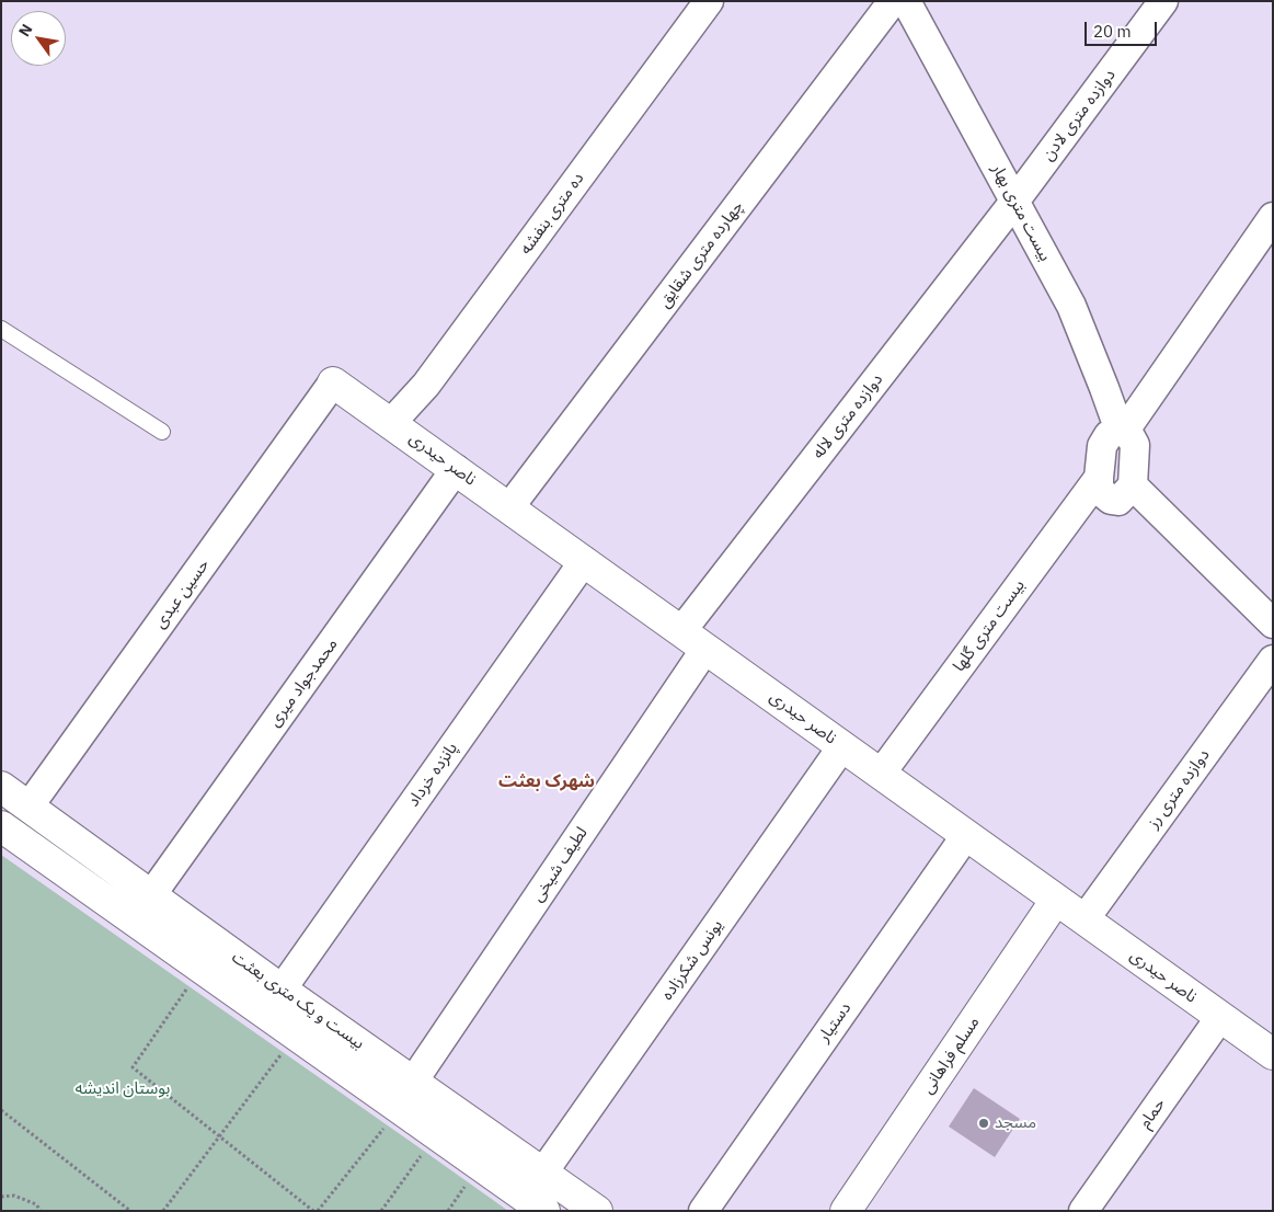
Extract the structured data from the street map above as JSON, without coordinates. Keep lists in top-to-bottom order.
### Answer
{
  "streets": {
    "street": [
      "دوازده متری لادن",
      "بیست متری بهار",
      "ده متری بنفشه",
      "چهارده متری شقایق",
      "دوازده متری لاله",
      "ناصر حیدری",
      "حسین عبدی",
      "بیست متری گلها",
      "محمدجواد میری",
      "پانزده خرداد",
      "دوازده متری رز",
      "لطیف شیخی",
      "یونس شکرزاده",
      "بیست و یک متری بعثت",
      "دستیار",
      "مسلم فراهانی",
      "حمام"
    ]
  },
  "crossings": [
    ["دوازده متری لادن", "بیست متری بهار"],
    ["دوازده متری لادن", "دوازده متری لاله"],
    ["بیست متری بهار", "دوازده متری لاله"],
    ["ده متری بنفشه", "ناصر حیدری"],
    ["چهارده متری شقایق", "ناصر حیدری"],
    ["دوازده متری لاله", "ناصر حیدری"],
    ["ناصر حیدری", "حسین عبدی"],
    ["ناصر حیدری", "بیست متری گلها"],
    ["ناصر حیدری", "محمدجواد میری"],
    ["ناصر حیدری", "پانزده خرداد"],
    ["ناصر حیدری", "دوازده متری رز"],
    ["ناصر حیدری", "لطیف شیخی"],
    ["ناصر حیدری", "یونس شکرزاده"],
    ["ناصر حیدری", "دستیار"],
    ["ناصر حیدری", "مسلم فراهانی"],
    ["ناصر حیدری", "حمام"],
    ["حسین عبدی", "بیست و یک متری بعثت"],
    ["محمدجواد میری", "بیست و یک متری بعثت"],
    ["پانزده خرداد", "بیست و یک متری بعثت"],
    ["لطیف شیخی", "بیست و یک متری بعثت"],
    ["یونس شکرزاده", "بیست و یک متری بعثت"]
  ],
  "districts": ["شهرک بعثت"],
  "parks": ["بوستان اندیشه"],
  "places": ["مسجد"],
  "scale_bar": "20 m",
  "north": "top left"
}
